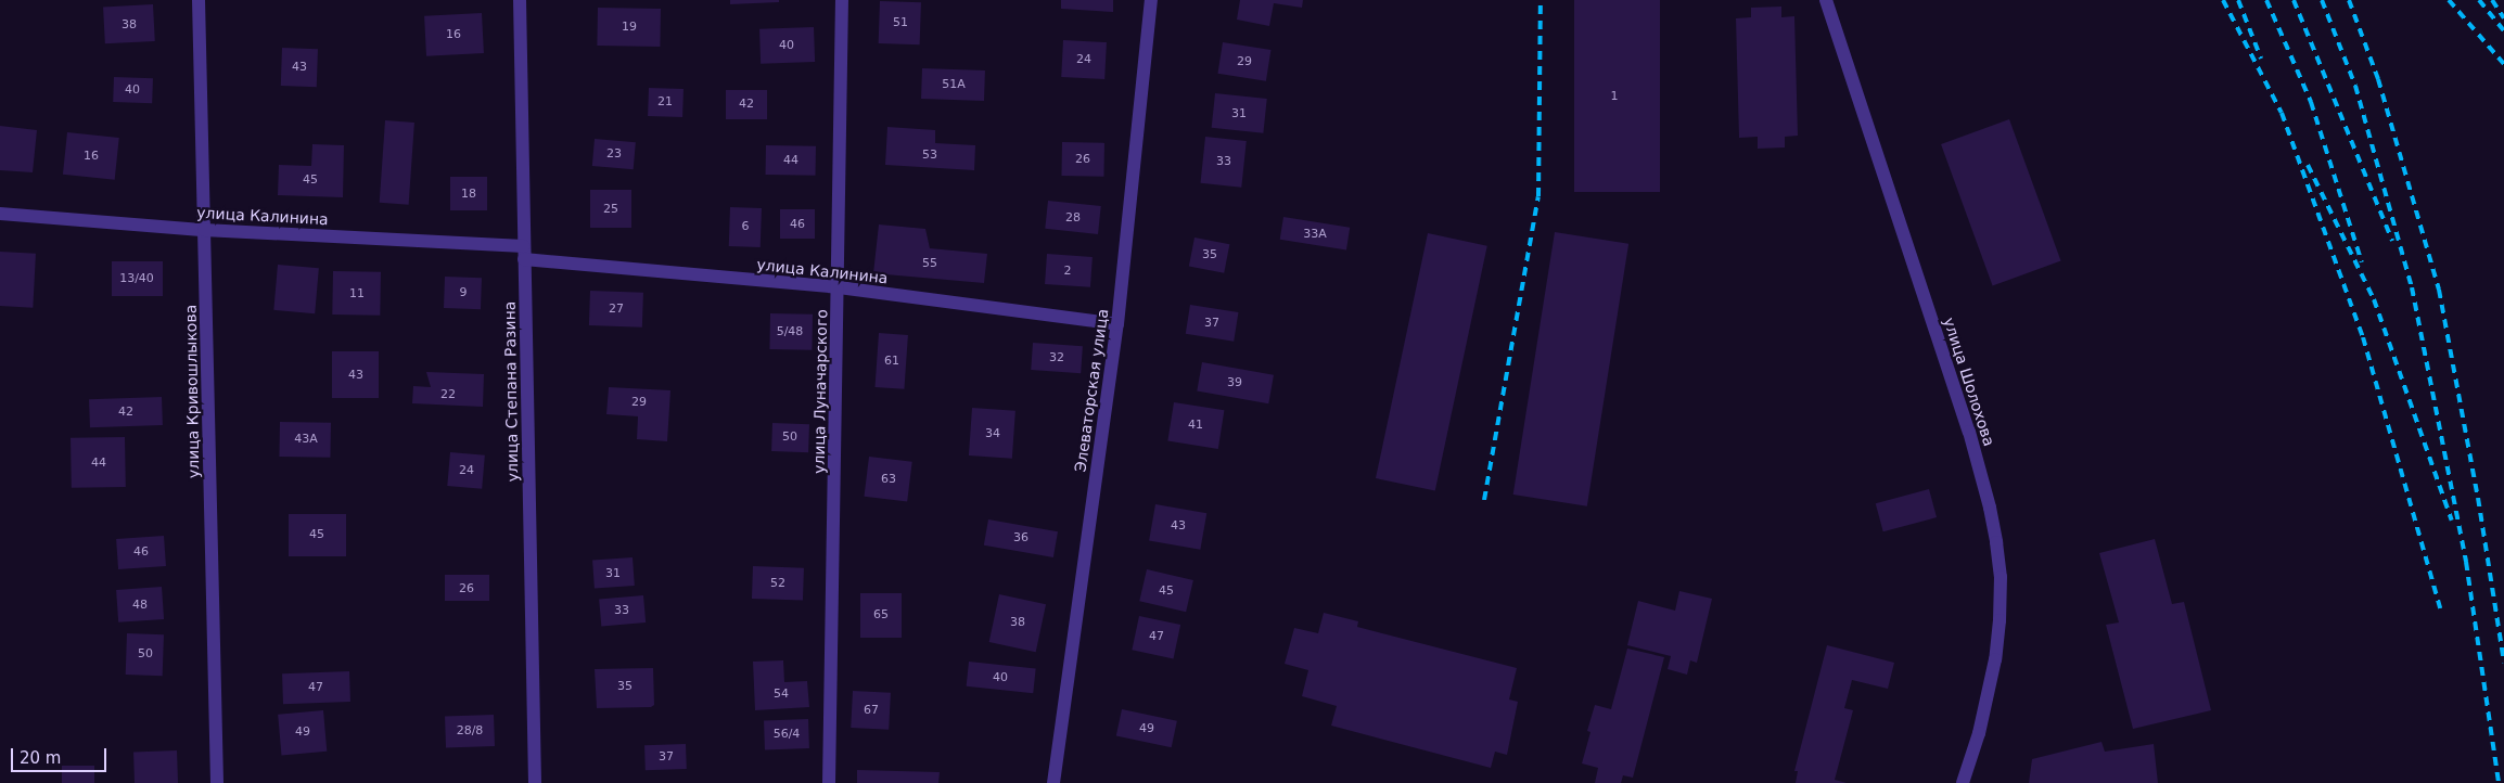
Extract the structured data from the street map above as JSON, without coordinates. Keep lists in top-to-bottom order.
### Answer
{
  "streets": {
    "street": [
      "улица Калинина",
      "улица Шолохова",
      "Элеваторская улица",
      "улица Кривошлыкова",
      "улица Степана Разина",
      "улица Луначарского"
    ]
  },
  "crossings": [
    ["улица Калинина", "Элеваторская улица"],
    ["улица Калинина", "улица Кривошлыкова"],
    ["улица Калинина", "улица Степана Разина"],
    ["улица Калинина", "улица Луначарского"]
  ],
  "house_numbers": [
    "51",
    "38",
    "19",
    "16",
    "40",
    "24",
    "29",
    "43",
    "51А",
    "40",
    "1",
    "21",
    "42",
    "31",
    "23",
    "53",
    "16",
    "26",
    "44",
    "33",
    "45",
    "18",
    "25",
    "28",
    "46",
    "6",
    "33А",
    "35",
    "55",
    "2",
    "13/40",
    "9",
    "11",
    "27",
    "37",
    "5/48",
    "32",
    "61",
    "43",
    "39",
    "22",
    "29",
    "42",
    "41",
    "34",
    "50",
    "43А",
    "44",
    "24",
    "63",
    "43",
    "45",
    "36",
    "46",
    "31",
    "52",
    "26",
    "45",
    "48",
    "33",
    "65",
    "38",
    "47",
    "50",
    "40",
    "35",
    "47",
    "54",
    "67",
    "49",
    "28/8",
    "49",
    "56/4",
    "37"
  ],
  "scale_bar": "20 m"
}
